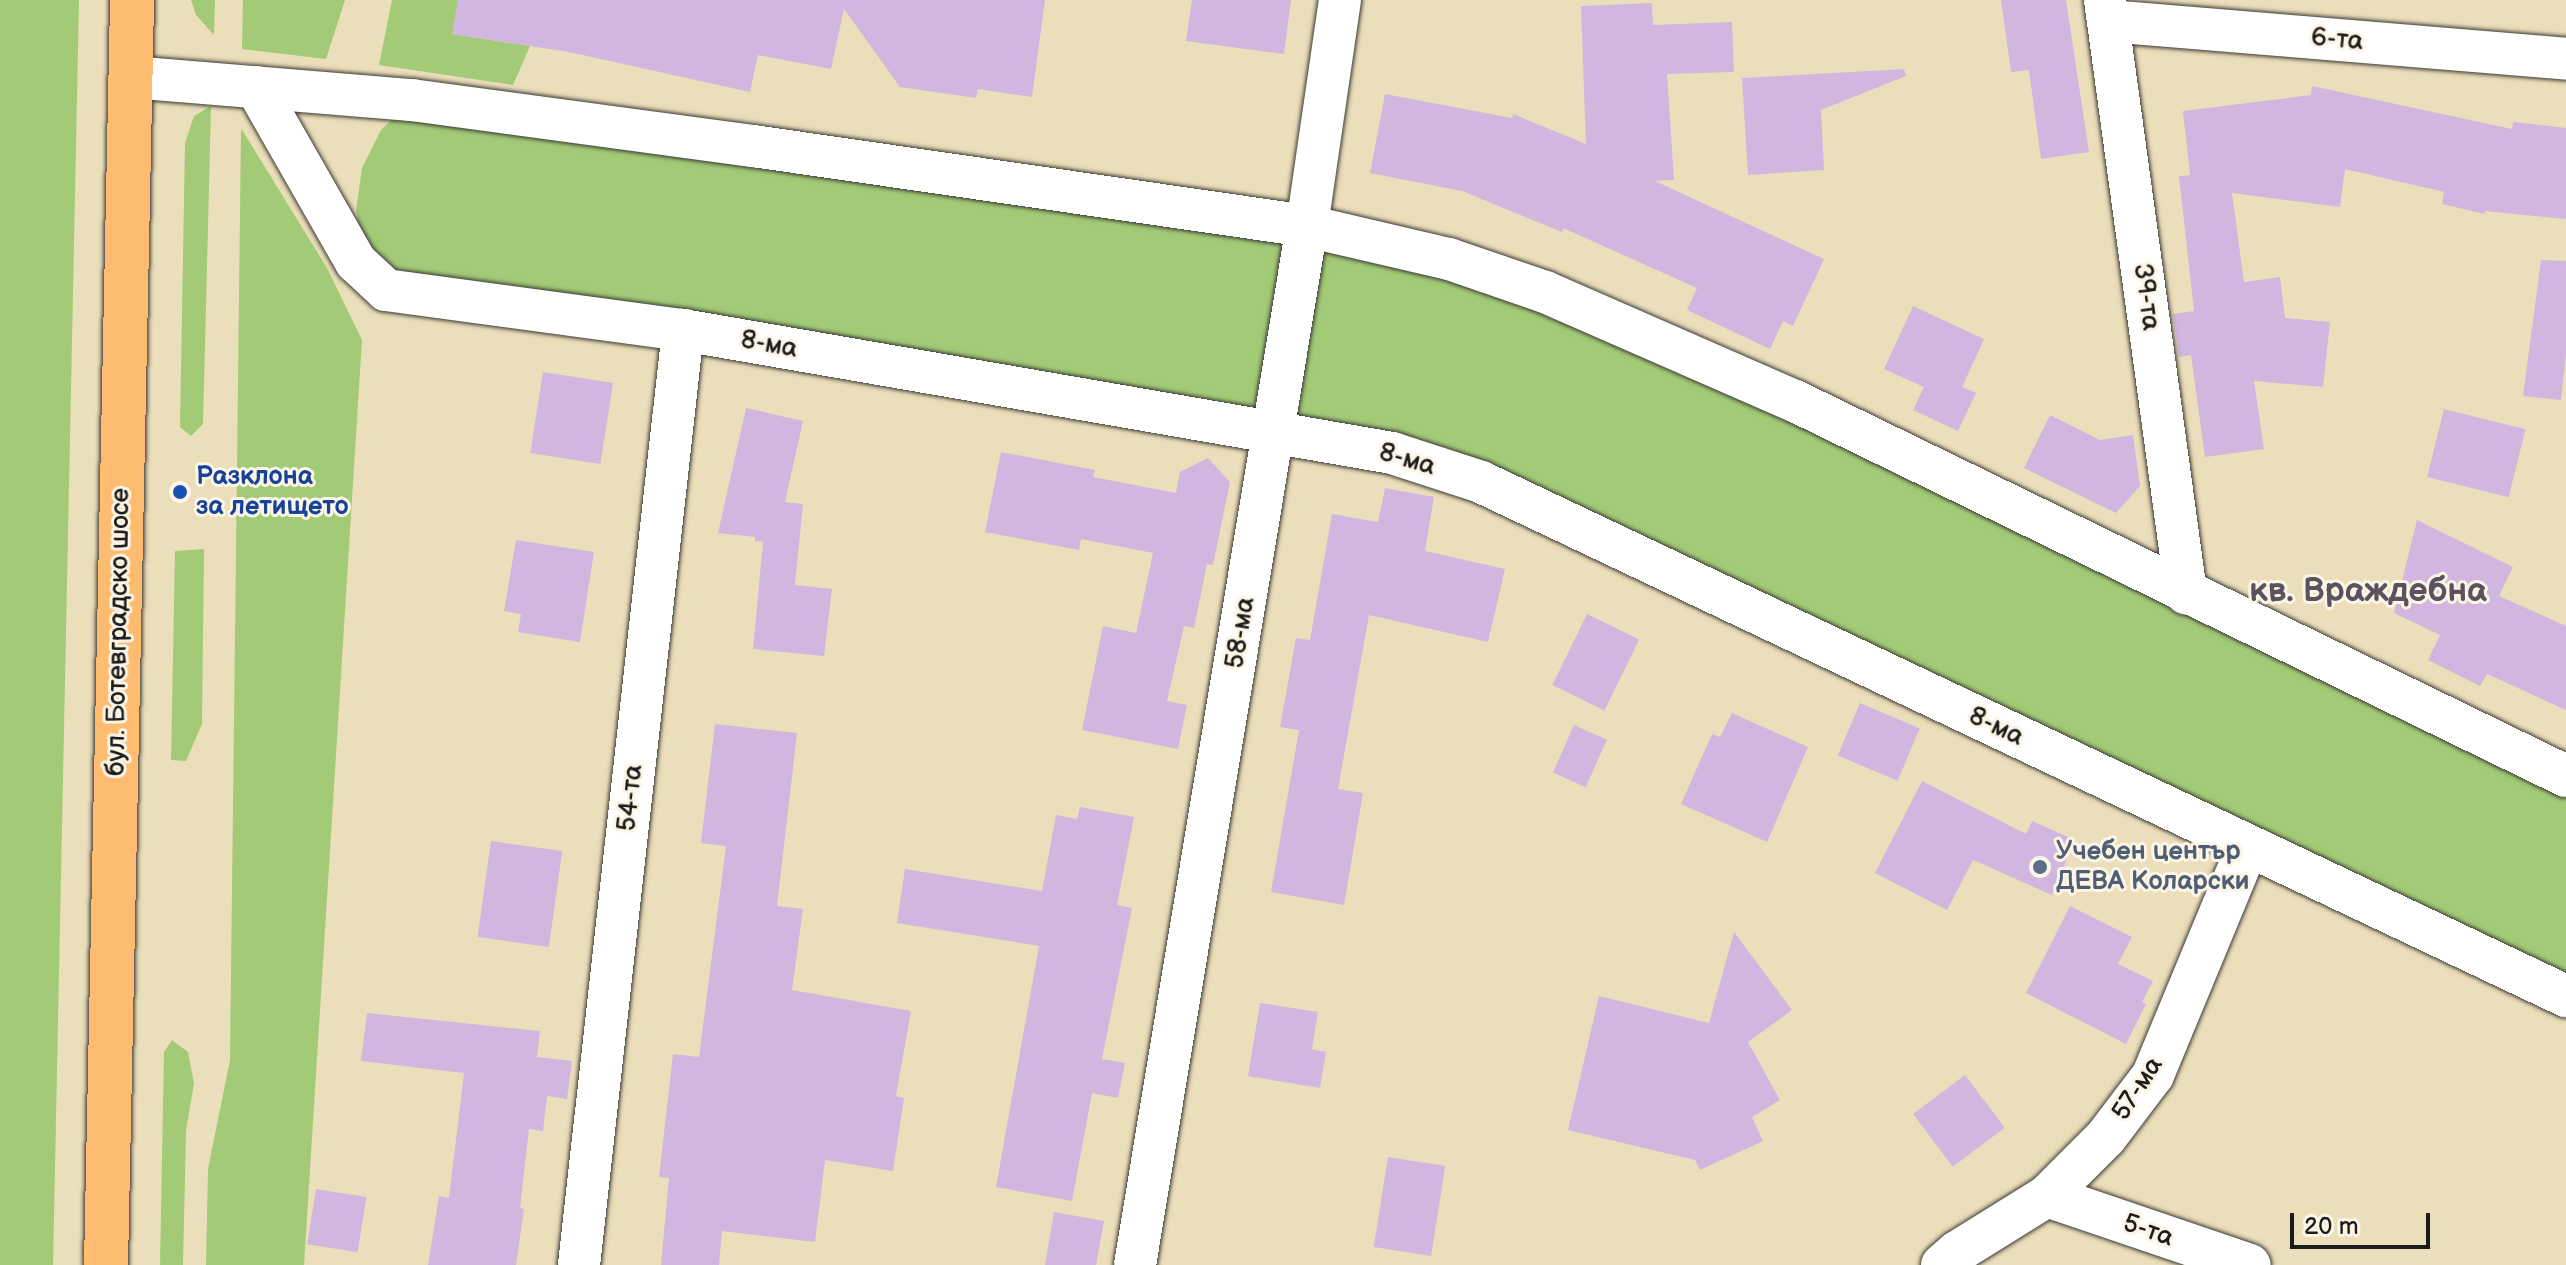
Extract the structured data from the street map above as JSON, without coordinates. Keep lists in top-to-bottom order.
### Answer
{
  "streets": {
    "main road": ["бул. Ботевградско шосе"],
    "street": [
      "6-та",
      "39-та",
      "8-ма",
      "58-ма",
      "54-та",
      "57-ма",
      "5-та"
    ]
  },
  "crossings": [
    ["6-та", "39-та"],
    ["8-ма", "58-ма"],
    ["8-ма", "54-та"],
    ["8-ма", "57-ма"],
    ["57-ма", "5-та"]
  ],
  "districts": ["кв. Враждебна"],
  "places": ["Разклона за летището", "Учебен център ДЕВА Коларски"],
  "scale_bar": "20 m"
}
